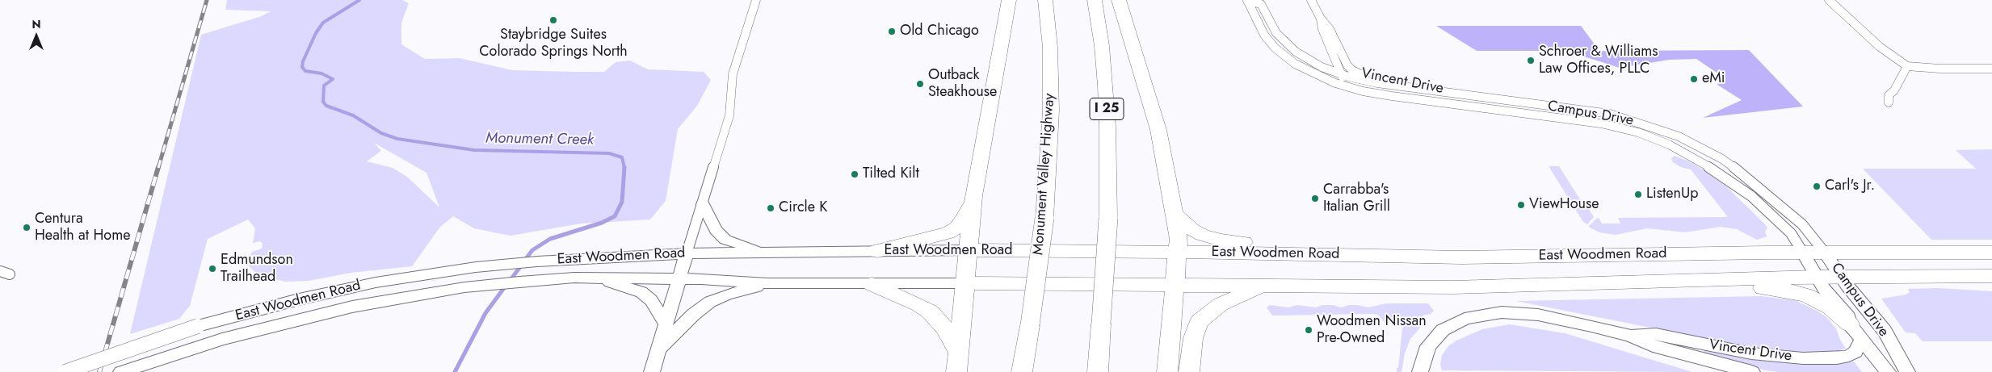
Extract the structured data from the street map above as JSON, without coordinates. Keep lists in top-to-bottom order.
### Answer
{
  "streets": {
    "highway": ["I 25", "Monument Valley Highway", "East Woodmen Road"],
    "main road": ["Vincent Drive", "Campus Drive"]
  },
  "crossings": [
    ["Vincent Drive", "Campus Drive"],
    ["Campus Drive", "East Woodmen Road"]
  ],
  "water": ["Monument Creek"],
  "places": [
    "Staybridge Suites Colorado Springs North",
    "Old Chicago",
    "Schroer & Williams Law Offices, PLLC",
    "eMi",
    "Outback Steakhouse",
    "Tilted Kilt",
    "Carl's Jr.",
    "ListenUp",
    "Carrabba's Italian Grill",
    "ViewHouse",
    "Circle K",
    "Centura Health at Home",
    "Edmundson Trailhead",
    "Woodmen Nissan Pre-Owned"
  ],
  "north": "top"
}
